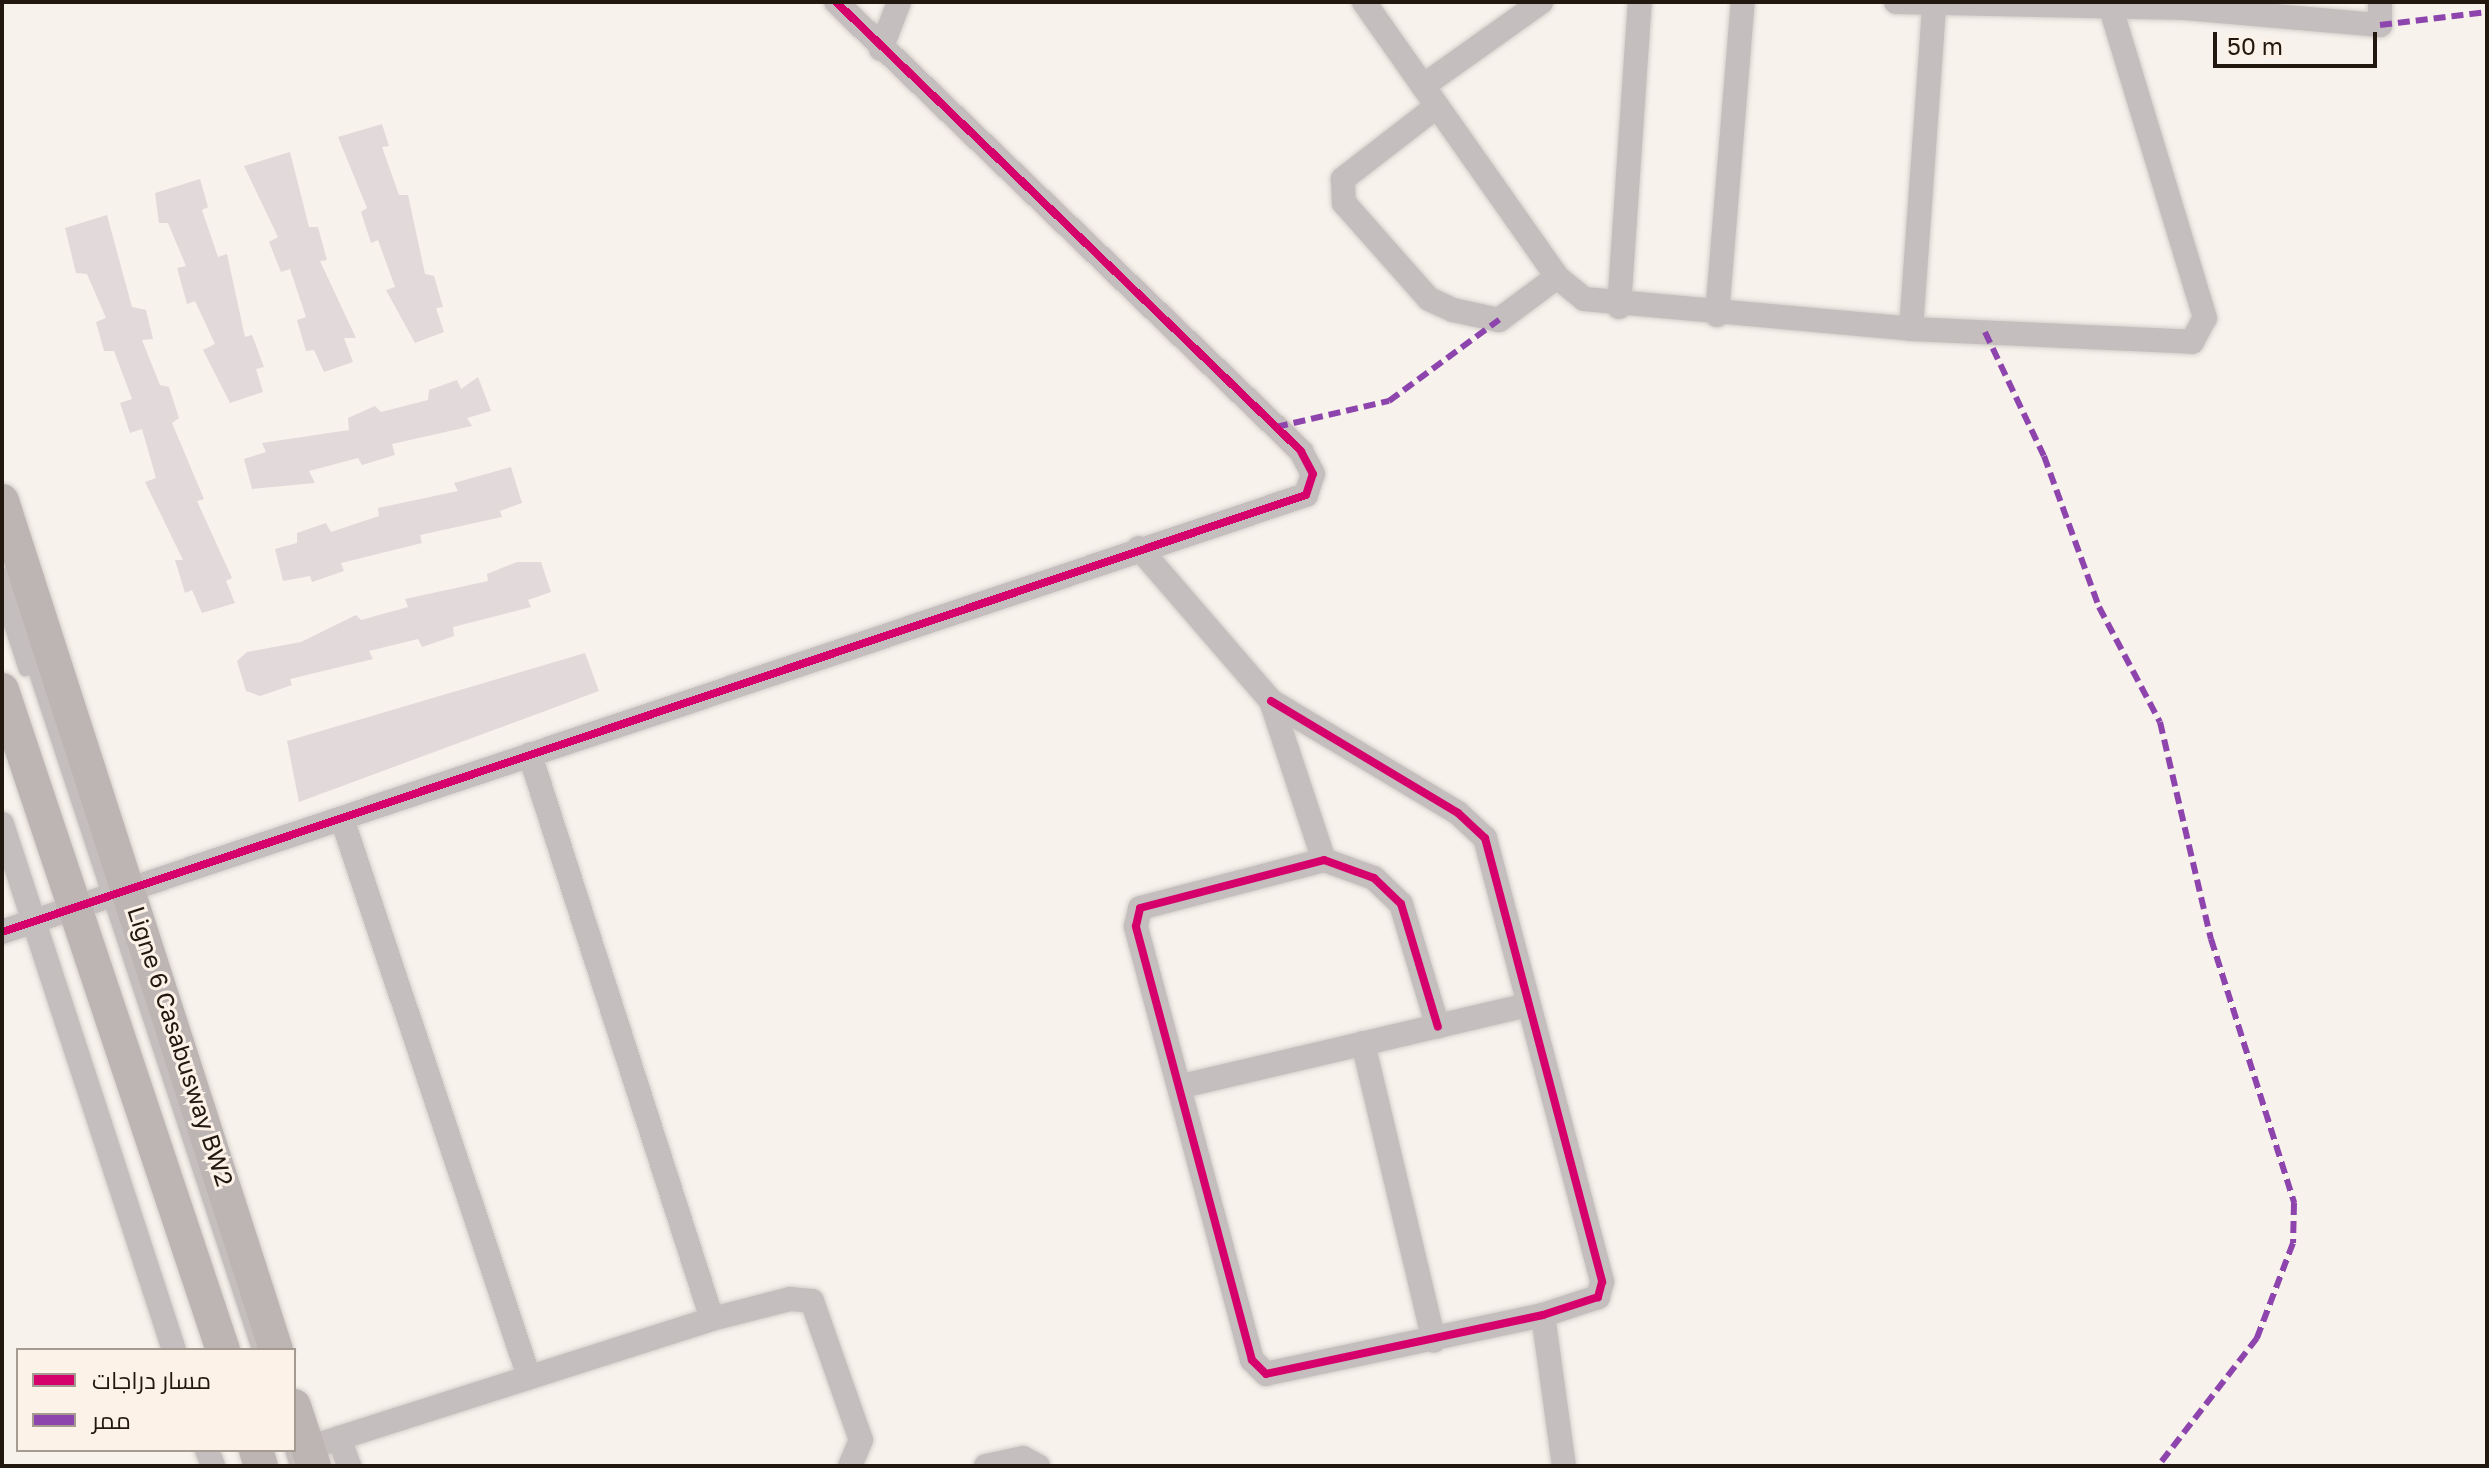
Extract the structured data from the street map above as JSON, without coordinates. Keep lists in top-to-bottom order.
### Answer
{
  "streets": {
    "lane": ["Ligne 6 Casabusway BW2"]
  },
  "legend": ["مسار دراجات", "ممر"],
  "scale_bar": "50 m"
}
